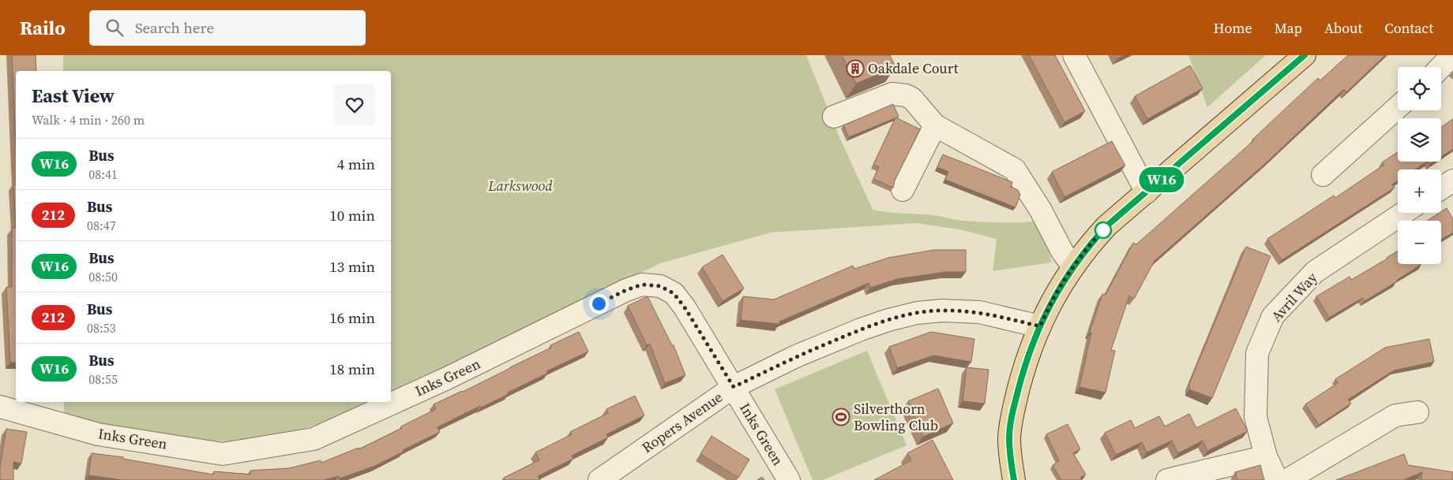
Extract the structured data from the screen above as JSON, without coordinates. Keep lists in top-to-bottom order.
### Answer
{
  "streets": {
    "street": ["Avril Way", "Inks Green", "Ropers Avenue"]
  },
  "crossings": [
    ["Inks Green", "Ropers Avenue"]
  ],
  "parks": ["Larkswood"],
  "places": {
    "building": ["Oakdale Court"],
    "sports": ["Silverthorn Bowling Club"]
  },
  "lines": ["bus line W16"],
  "page": {
    "header": "Railo",
    "search": "Search here",
    "nav": [
      "Home",
      "Map",
      "About",
      "Contact"
    ],
    "on_map": "W16",
    "map_buttons": ["+", "−"],
    "heading": ["East View", "Walk · 4 min · 260 m"],
    "list": [
      {
        "mark": "W16",
        "name": "Bus",
        "note": "08:41",
        "value": "4 min"
      },
      {
        "mark": "212",
        "name": "Bus",
        "note": "08:47",
        "value": "10 min"
      },
      {
        "mark": "W16",
        "name": "Bus",
        "note": "08:50",
        "value": "13 min"
      },
      {
        "mark": "212",
        "name": "Bus",
        "note": "08:53",
        "value": "16 min"
      },
      {
        "mark": "W16",
        "name": "Bus",
        "note": "08:55",
        "value": "18 min"
      }
    ]
  }
}
